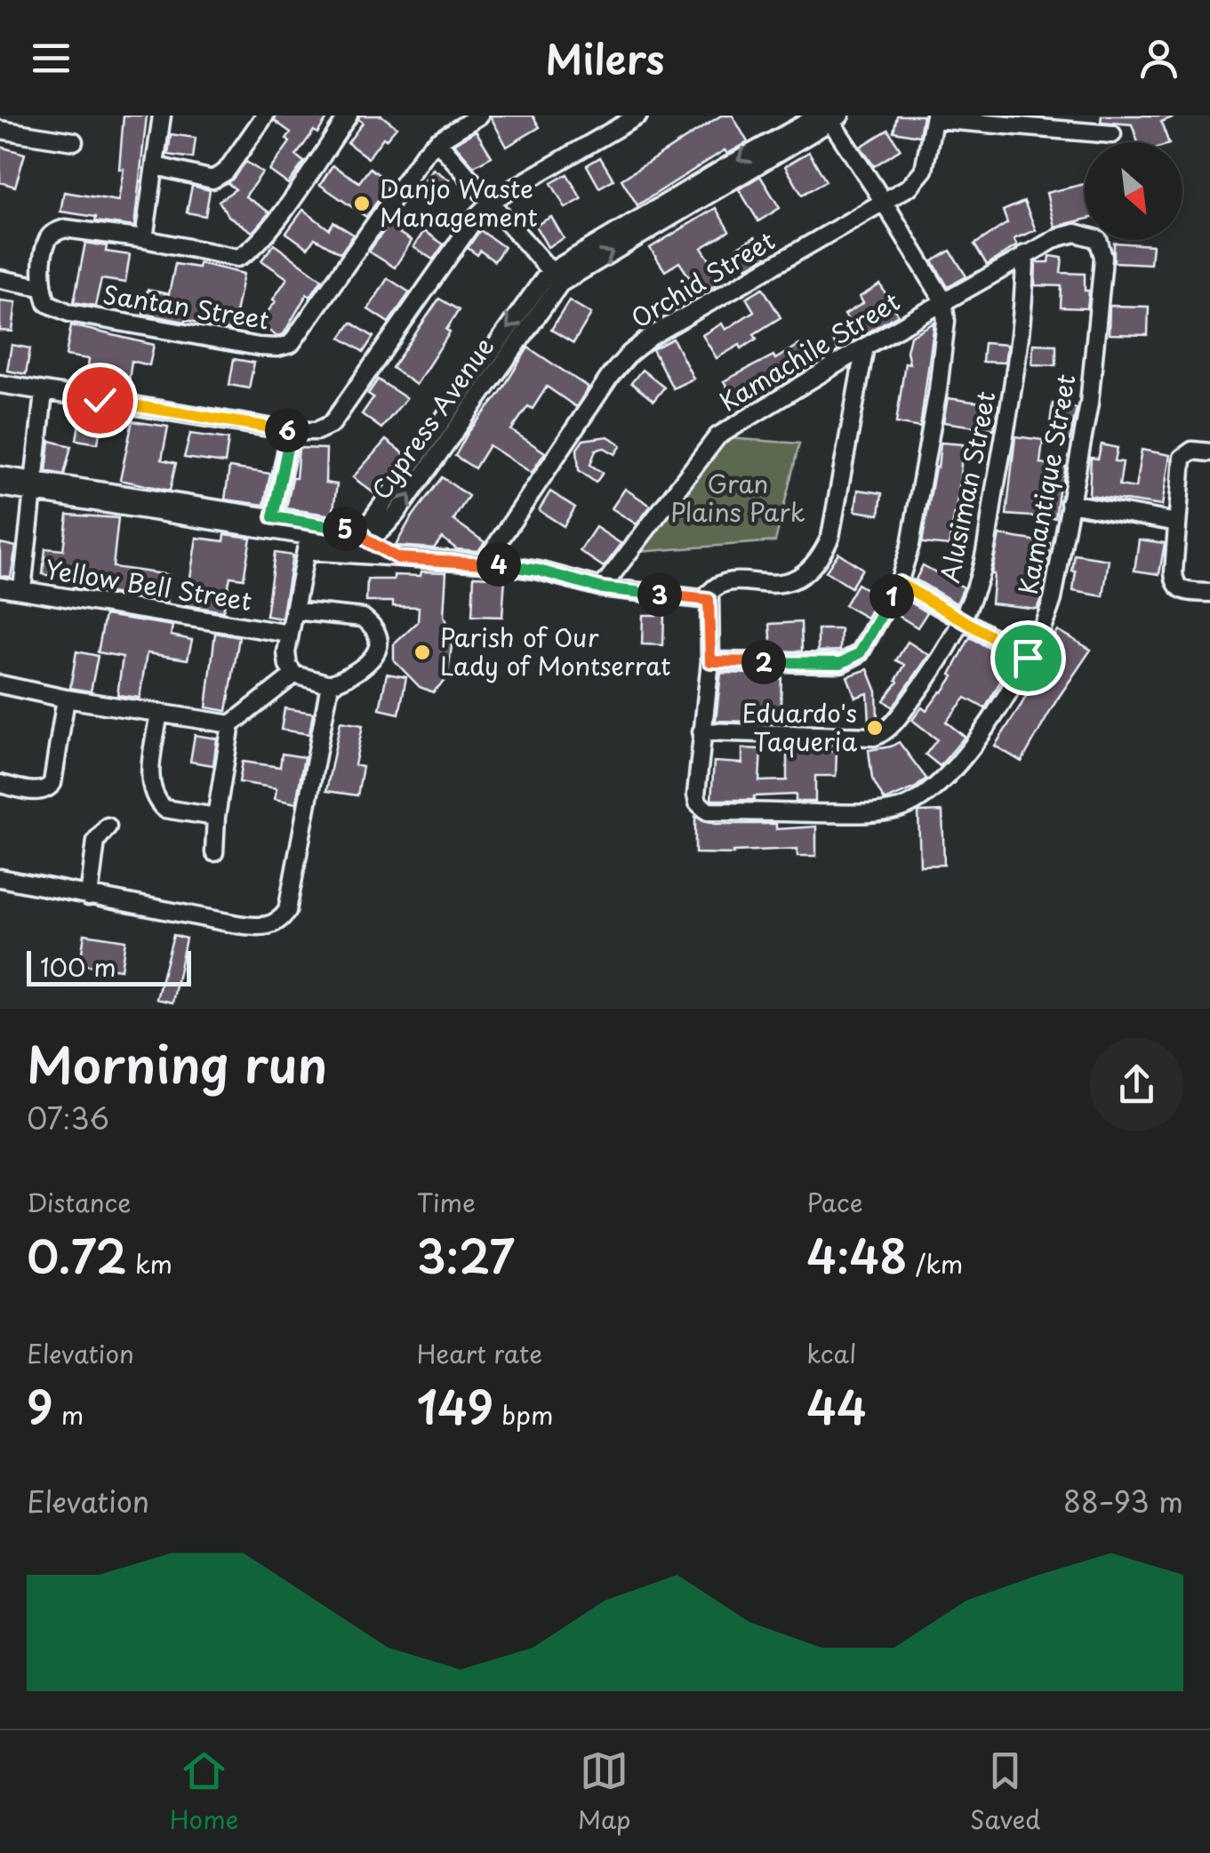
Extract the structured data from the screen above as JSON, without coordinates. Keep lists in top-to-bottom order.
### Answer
{
  "streets": {
    "street": [
      "Orchid Street",
      "Santan Street",
      "Kamachile Street",
      "Cypress Avenue",
      "Kamantique Street",
      "Alusiman Street",
      "Yellow Bell Street"
    ]
  },
  "crossings": [
    ["Kamachile Street", "Alusiman Street"],
    ["Kamantique Street", "Alusiman Street"]
  ],
  "parks": ["Gran Plains Park"],
  "places": ["Danjo Waste Management", "Parish of Our Lady of Montserrat", "Eduardo's Taqueria"],
  "scale_bar": "100 m",
  "north": "bottom right",
  "page": {
    "header": "Milers",
    "pins": [
      "6",
      "5",
      "4",
      "3",
      "1",
      "2"
    ],
    "scale": "100 m",
    "heading": ["Morning run", "07:36"],
    "stats": [
      ["Distance", "0.72 km"],
      ["Time", "3:27"],
      ["Pace", "4:48 /km"],
      ["Elevation", "9 m"],
      ["Heart rate", "149 bpm"],
      ["kcal", "44"]
    ],
    "chart": ["Elevation", "88–93 m"],
    "tabs": ["Home", "Map", "Saved"]
  }
}
